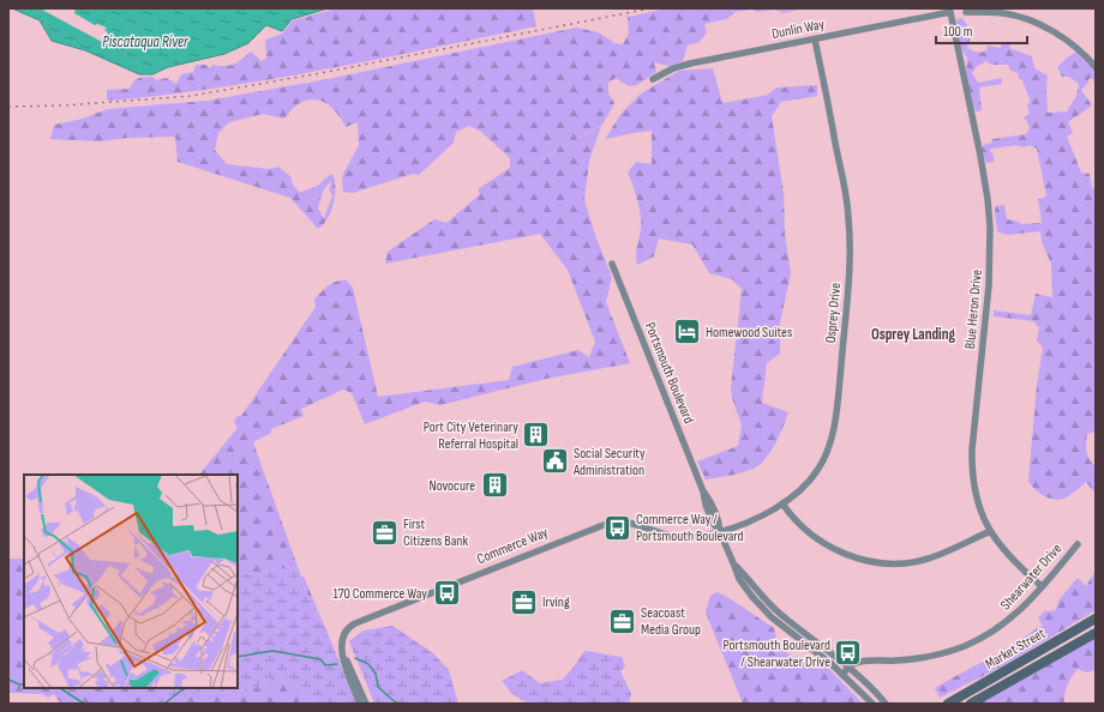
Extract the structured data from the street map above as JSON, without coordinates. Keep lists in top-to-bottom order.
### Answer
{
  "streets": {
    "main road": ["Market Street"],
    "street": [
      "Dunlin Way",
      "Blue Heron Drive",
      "Osprey Drive",
      "Portsmouth Boulevard",
      "Commerce Way",
      "Shearwater Drive"
    ]
  },
  "crossings": [
    ["Dunlin Way", "Blue Heron Drive"],
    ["Dunlin Way", "Osprey Drive"],
    ["Blue Heron Drive", "Shearwater Drive"],
    ["Osprey Drive", "Portsmouth Boulevard"],
    ["Osprey Drive", "Commerce Way"],
    ["Portsmouth Boulevard", "Commerce Way"],
    ["Portsmouth Boulevard", "Shearwater Drive"]
  ],
  "districts": ["Osprey Landing"],
  "water": ["Piscataqua River"],
  "places": {
    "hotel": ["Homewood Suites"],
    "building": ["Port City Veterinary Referral Hospital", "Novocure"],
    "public building": ["Social Security Administration"],
    "bus stop": ["Commerce Way / Portsmouth Boulevard", "170 Commerce Way", "Portsmouth Boulevard / Shearwater Drive"],
    "office": ["First Citizens Bank", "Irving", "Seacoast Media Group"]
  },
  "scale_bar": "100 m"
}
